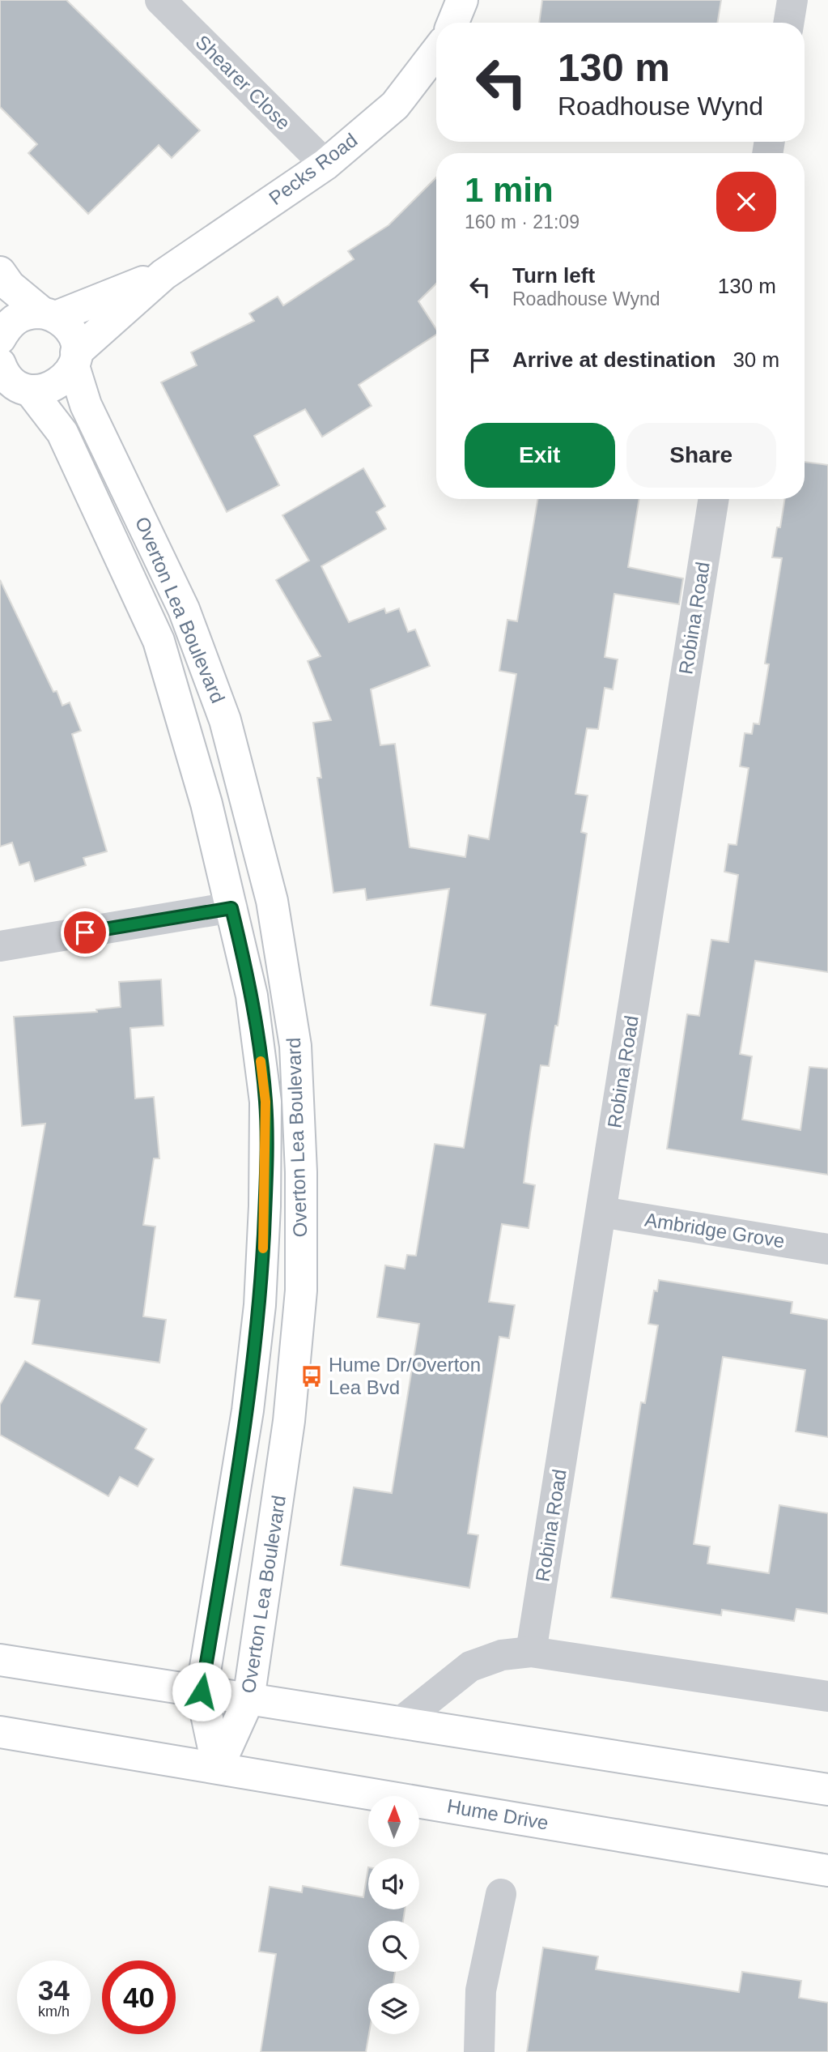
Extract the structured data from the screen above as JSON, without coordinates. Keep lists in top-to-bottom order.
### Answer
{
  "streets": {
    "street": [
      "Shearer Close",
      "Pecks Road",
      "Overton Lea Boulevard",
      "Robina Road",
      "Ambridge Grove",
      "Hume Drive"
    ]
  },
  "crossings": [
    ["Shearer Close", "Pecks Road"],
    ["Pecks Road", "Overton Lea Boulevard"],
    ["Overton Lea Boulevard", "Hume Drive"],
    ["Robina Road", "Ambridge Grove"]
  ],
  "places": {
    "bus stop": ["Hume Dr/Overton Lea Bvd"]
  },
  "north": "top",
  "page": {
    "turn": ["130 m", "Roadhouse Wynd"],
    "heading": ["1 min", "160 m · 21:09"],
    "list": [
      {
        "name": "Turn left",
        "note": "Roadhouse Wynd",
        "value": "130 m"
      },
      {
        "name": "Arrive at destination",
        "value": "30 m"
      }
    ],
    "buttons": ["Exit", "Share"],
    "speed": "34 km/h",
    "limit": "40"
  }
}
